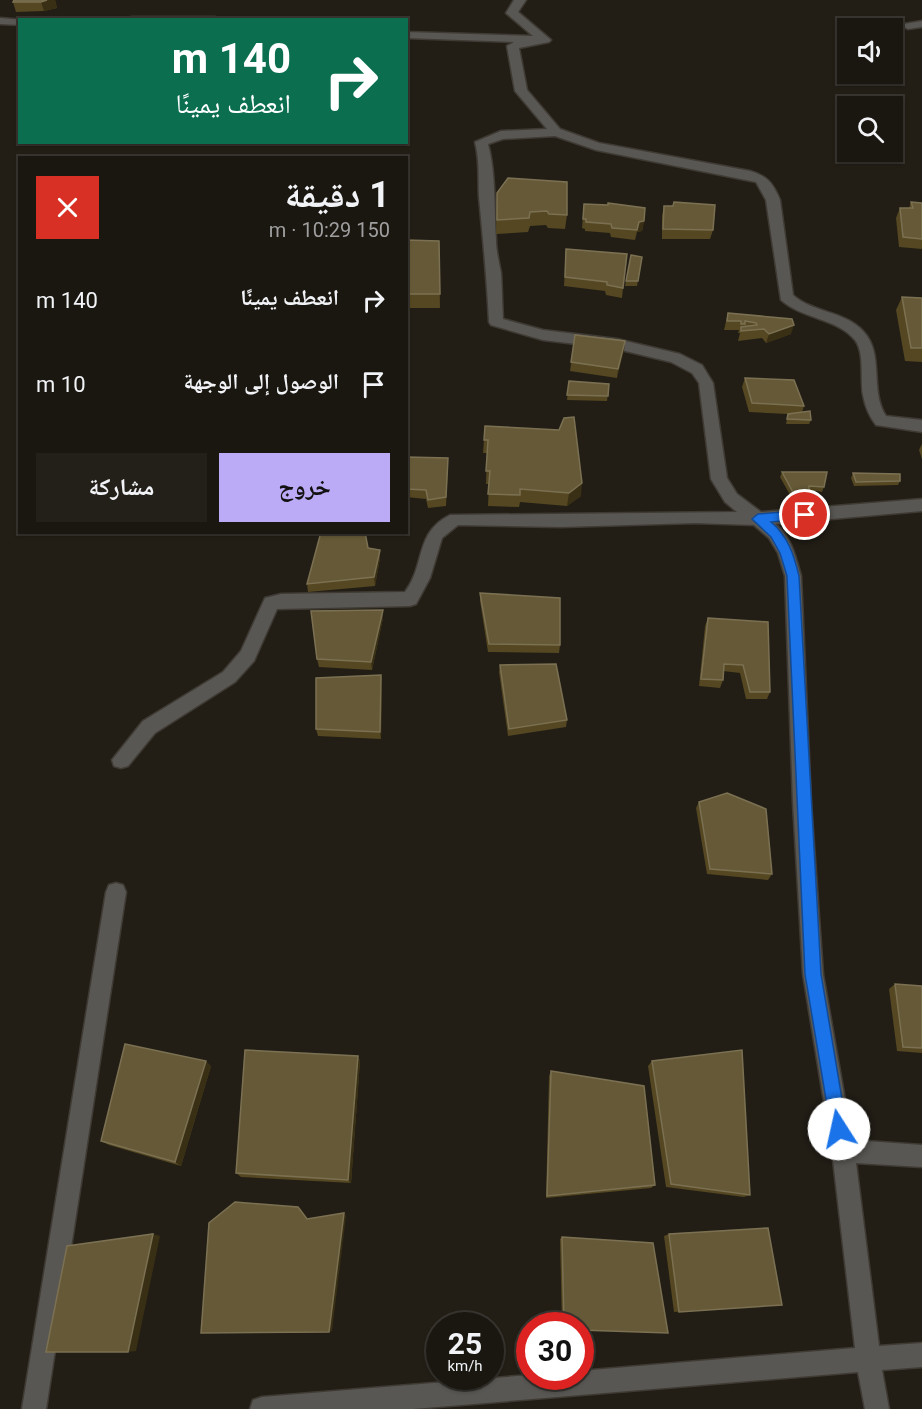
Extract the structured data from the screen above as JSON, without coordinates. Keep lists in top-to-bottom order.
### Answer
{
  "page": {
    "turn": ["140 m", "انعطف يمينًا"],
    "heading": ["1 دقيقة", "150 m · 10:29"],
    "list": [
      {
        "name": "انعطف يمينًا",
        "value": "140 m"
      },
      {
        "name": "الوصول إلى الوجهة",
        "value": "10 m"
      }
    ],
    "buttons": ["خروج", "مشاركة"],
    "speed": "25 km/h",
    "limit": "30"
  }
}
